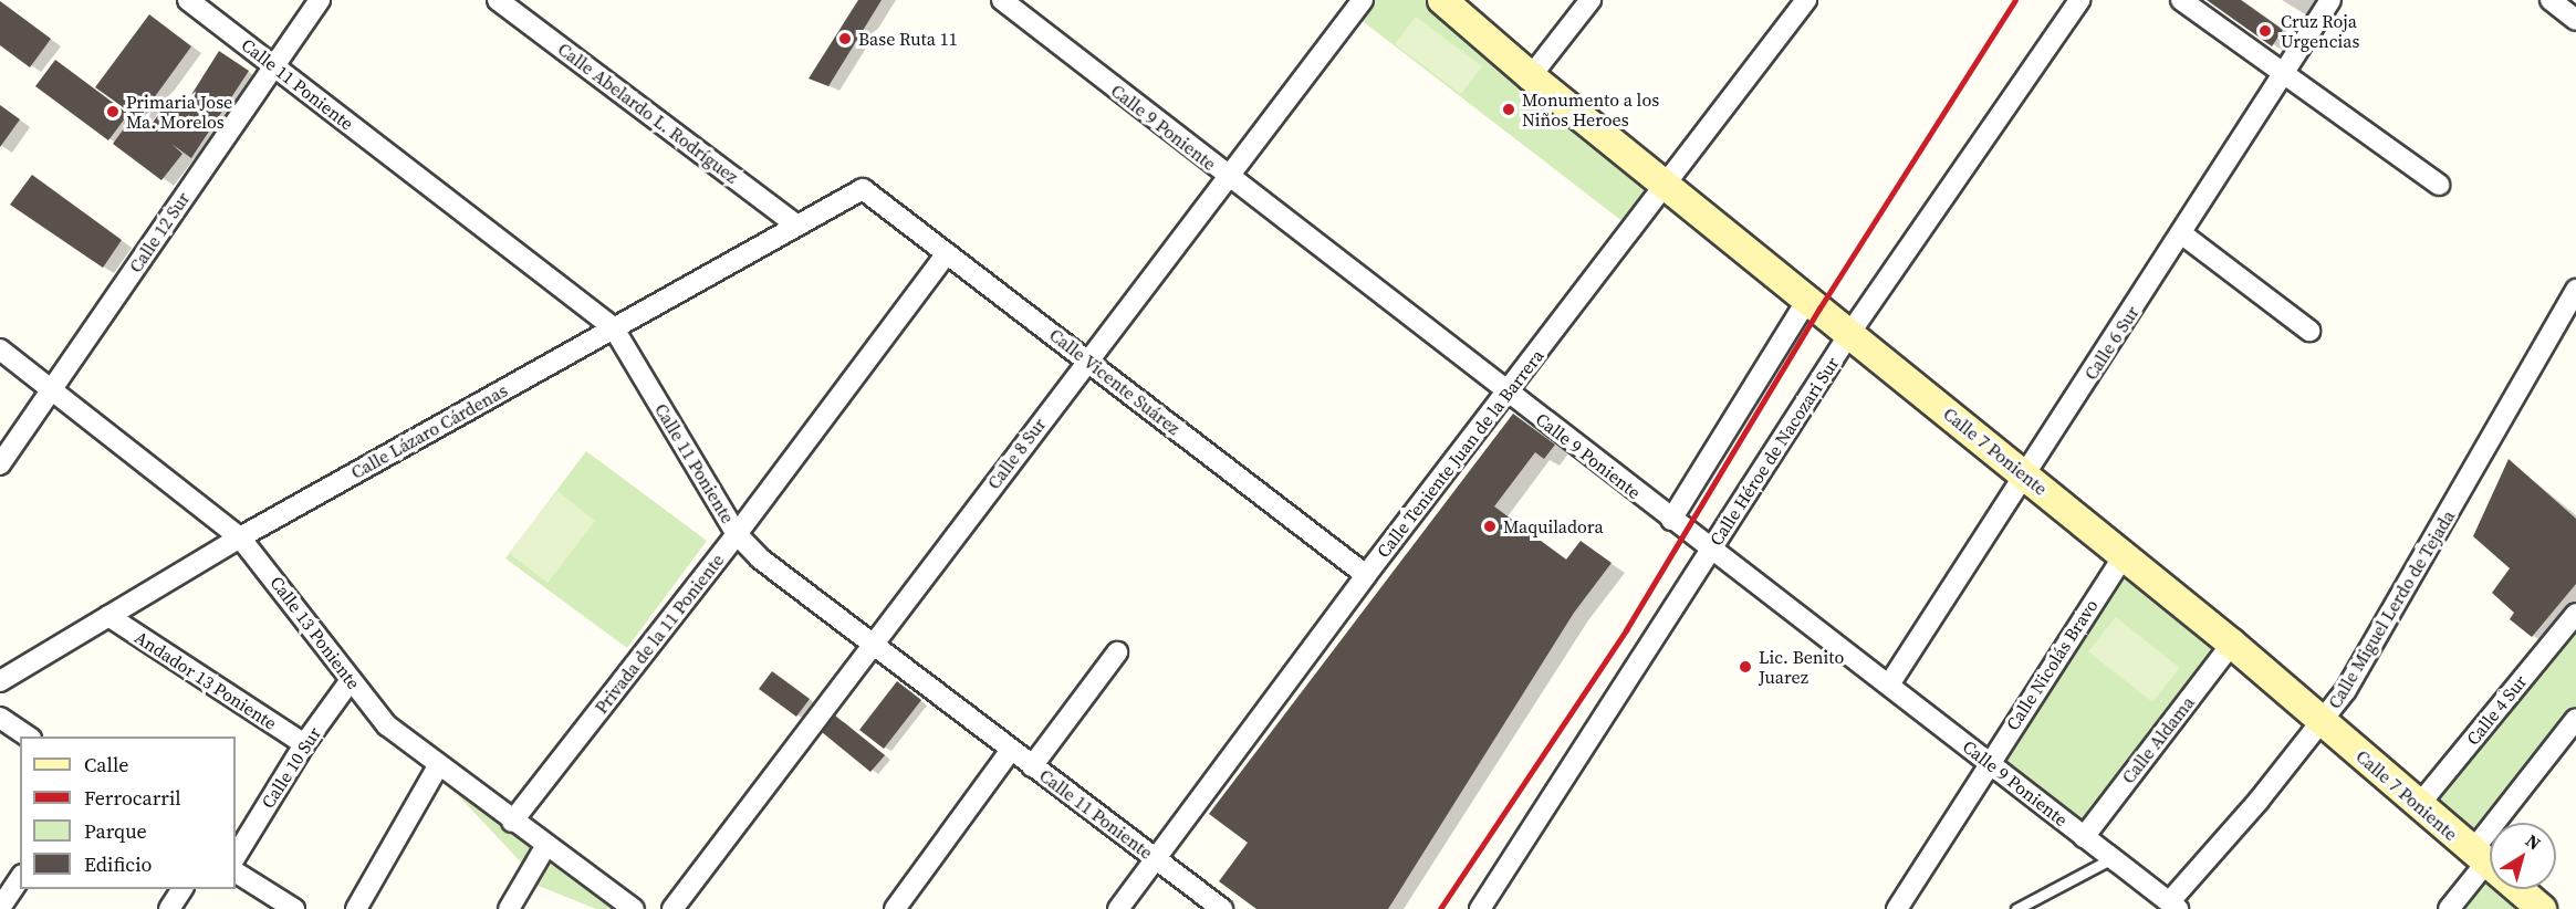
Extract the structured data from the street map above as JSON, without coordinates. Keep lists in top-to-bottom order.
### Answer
{
  "streets": {
    "main road": ["Calle 7 Poniente"],
    "street": [
      "Calle 11 Poniente",
      "Calle Abelardo L. Rodríguez",
      "Calle 9 Poniente",
      "Calle 12 Sur",
      "Calle 6 Sur",
      "Calle Vicente Suárez",
      "Calle Lázaro Cárdenas",
      "Calle Héroe de Nacozari Sur",
      "Calle 8 Sur",
      "Calle Teniente Juan de la Barrera",
      "Calle Miguel Lerdo de Tejada",
      "Calle 13 Poniente",
      "Privada de la 11 Poniente",
      "Calle Nicolás Bravo",
      "Andador 13 Poniente",
      "Calle 4 Sur",
      "Calle Aldama",
      "Calle 10 Sur"
    ]
  },
  "crossings": [
    ["Calle 11 Poniente", "Calle 12 Sur"],
    ["Calle 11 Poniente", "Calle Lázaro Cárdenas"],
    ["Calle 11 Poniente", "Calle 8 Sur"],
    ["Calle 11 Poniente", "Calle Teniente Juan de la Barrera"],
    ["Calle 11 Poniente", "Privada de la 11 Poniente"],
    ["Calle Abelardo L. Rodríguez", "Calle Lázaro Cárdenas"],
    ["Calle 9 Poniente", "Calle 6 Sur"],
    ["Calle 9 Poniente", "Calle Héroe de Nacozari Sur"],
    ["Calle 9 Poniente", "Calle 8 Sur"],
    ["Calle 9 Poniente", "Calle Teniente Juan de la Barrera"],
    ["Calle 9 Poniente", "Calle Miguel Lerdo de Tejada"],
    ["Calle 9 Poniente", "Calle Nicolás Bravo"],
    ["Calle 9 Poniente", "Calle Aldama"],
    ["Calle 12 Sur", "Calle 13 Poniente"],
    ["Calle 6 Sur", "Calle 7 Poniente"],
    ["Calle Vicente Suárez", "Calle Lázaro Cárdenas"],
    ["Calle Vicente Suárez", "Calle 8 Sur"],
    ["Calle Vicente Suárez", "Calle Teniente Juan de la Barrera"],
    ["Calle Vicente Suárez", "Privada de la 11 Poniente"],
    ["Calle Lázaro Cárdenas", "Calle 13 Poniente"],
    ["Calle Lázaro Cárdenas", "Andador 13 Poniente"],
    ["Calle Héroe de Nacozari Sur", "Calle 7 Poniente"],
    ["Calle 7 Poniente", "Calle Teniente Juan de la Barrera"],
    ["Calle 7 Poniente", "Calle Miguel Lerdo de Tejada"],
    ["Calle 7 Poniente", "Calle Nicolás Bravo"],
    ["Calle 7 Poniente", "Calle 4 Sur"],
    ["Calle 7 Poniente", "Calle Aldama"],
    ["Calle 13 Poniente", "Privada de la 11 Poniente"],
    ["Calle 13 Poniente", "Calle 10 Sur"],
    ["Andador 13 Poniente", "Calle 10 Sur"]
  ],
  "places": [
    "Cruz Roja Urgencias",
    "Base Ruta 11",
    "Monumento a los Niños Heroes",
    "Primaria Jose Ma. Morelos",
    "Maquiladora",
    "Lic. Benito Juarez"
  ],
  "legend": [
    "Calle",
    "Ferrocarril",
    "Parque",
    "Edificio"
  ],
  "north": "top right"
}
